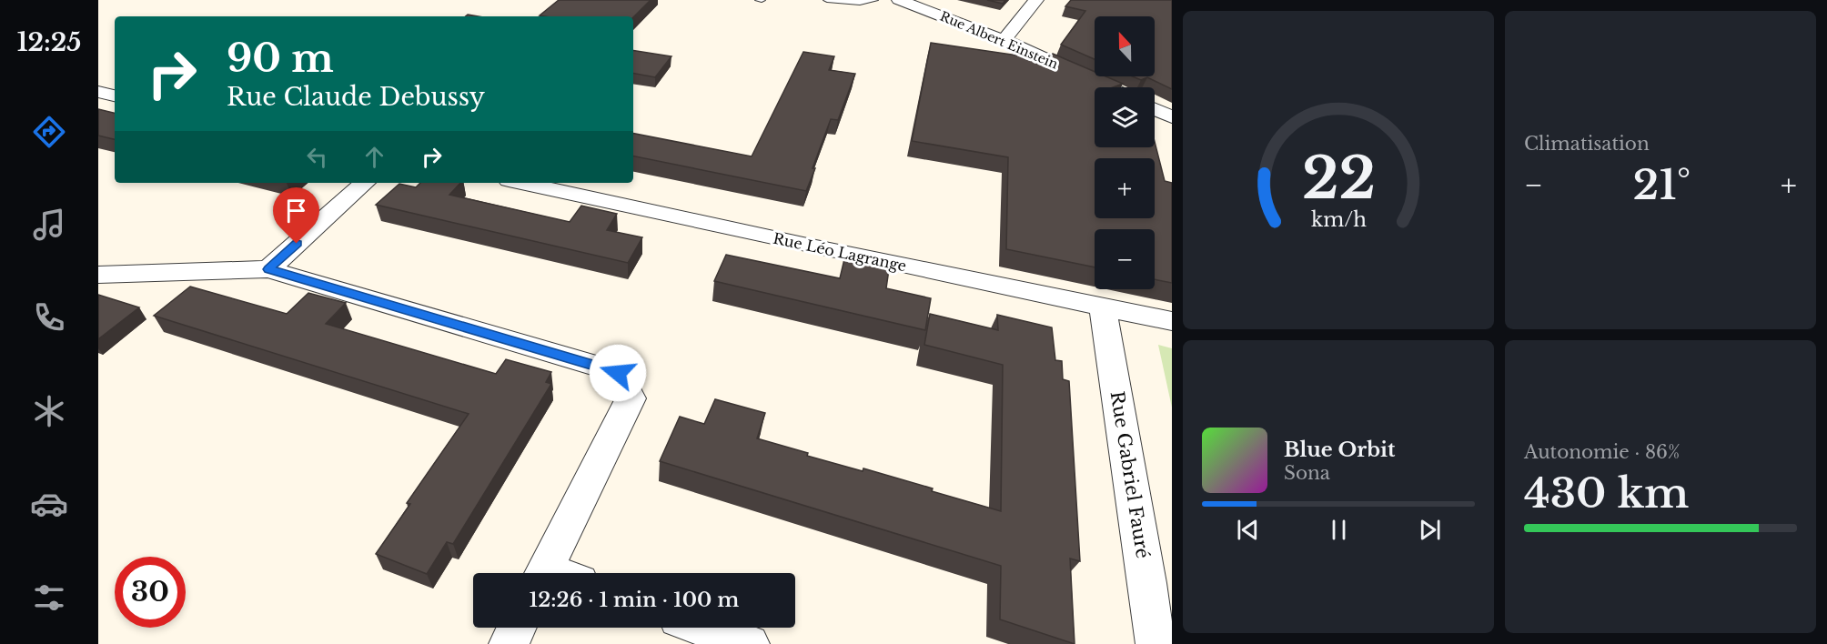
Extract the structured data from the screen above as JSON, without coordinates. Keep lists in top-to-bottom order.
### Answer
{
  "streets": {
    "street": ["Rue Albert Einstein", "Rue Léo Lagrange", "Rue Gabriel Fauré"]
  },
  "crossings": [
    ["Rue Léo Lagrange", "Rue Gabriel Fauré"]
  ],
  "north": "top",
  "page": {
    "tabs": "12:25",
    "tile": [
      "Climatisation",
      ["Autonomie · 86%", "430 km"]
    ],
    "map_buttons": ["+", "−"],
    "turn": ["90 m", "Rue Claude Debussy"],
    "heat": ["−", "21°", "+"],
    "song": ["Blue Orbit", "Sona"],
    "limit": "30",
    "trip": "12:26 · 1 min · 100 m",
    "gauge": ["22", "km/h"]
  }
}
